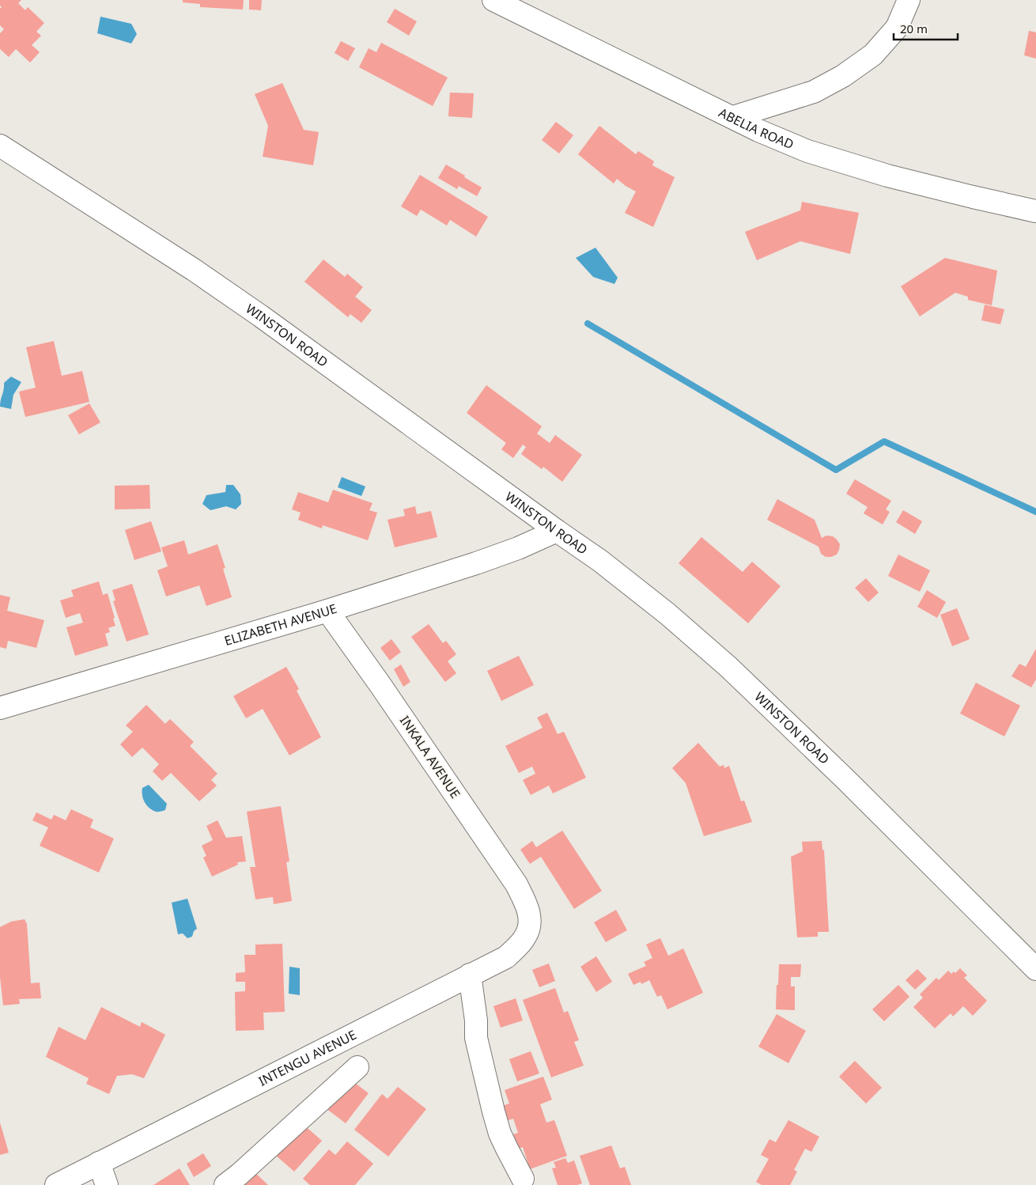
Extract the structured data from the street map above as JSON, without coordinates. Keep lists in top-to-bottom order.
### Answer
{
  "streets": {
    "street": [
      "ABELIA ROAD",
      "WINSTON ROAD",
      "ELIZABETH AVENUE",
      "INKALA AVENUE",
      "INTENGU AVENUE"
    ]
  },
  "crossings": [
    ["WINSTON ROAD", "ELIZABETH AVENUE"],
    ["ELIZABETH AVENUE", "INKALA AVENUE"],
    ["INKALA AVENUE", "INTENGU AVENUE"]
  ],
  "scale_bar": "20 m"
}
